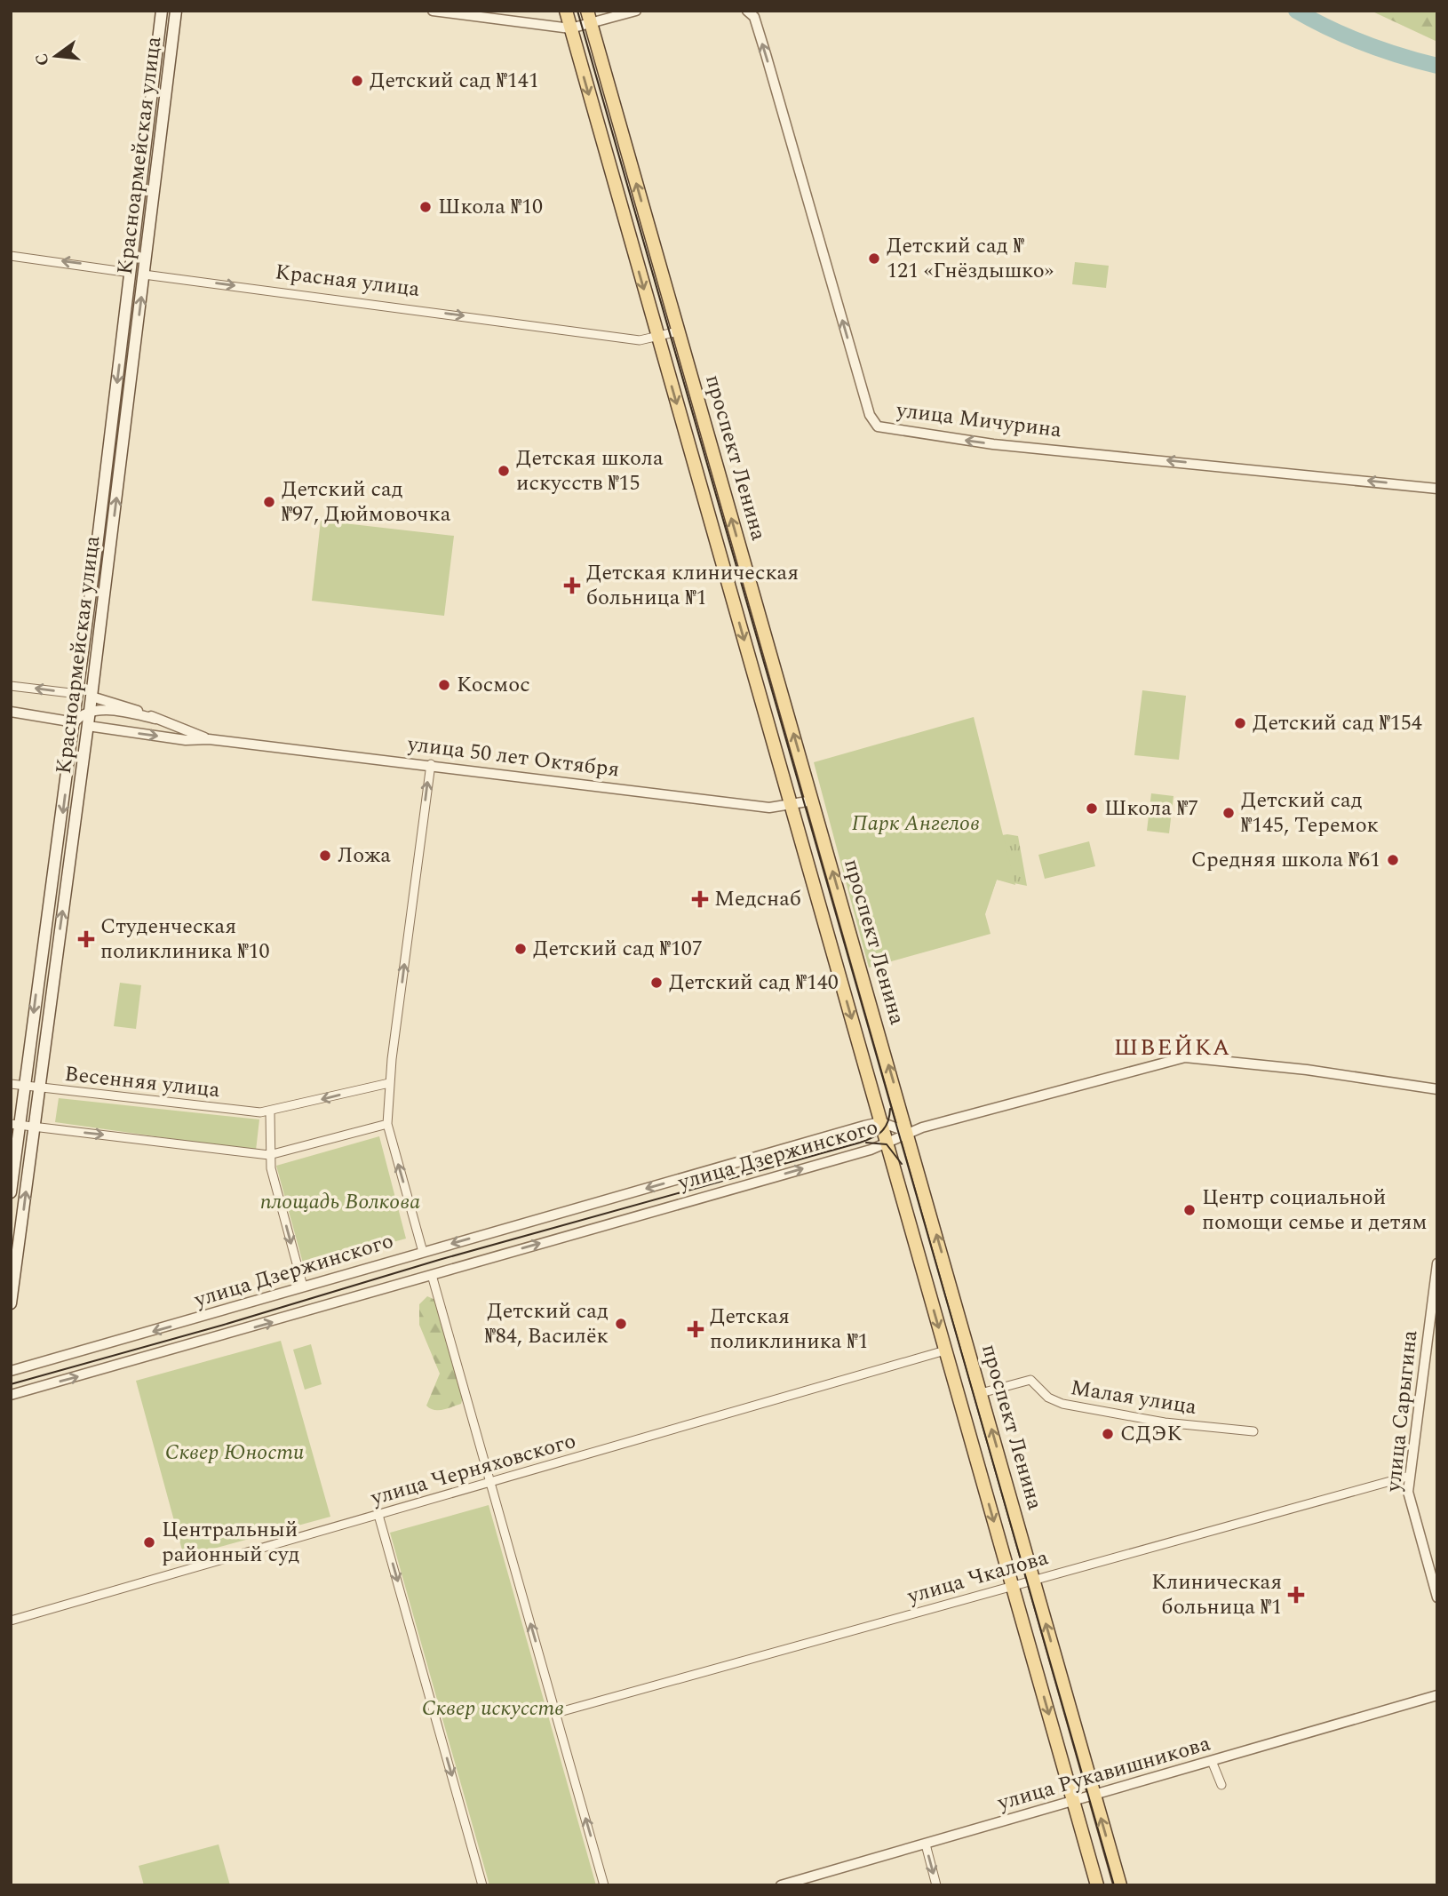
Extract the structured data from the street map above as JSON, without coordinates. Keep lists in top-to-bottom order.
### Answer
{
  "streets": {
    "main road": [
      "Красноармейская улица",
      "Красная улица",
      "проспект Ленина",
      "улица 50 лет Октября"
    ],
    "street": [
      "улица Мичурина",
      "Весенняя улица",
      "улица Дзержинского",
      "Малая улица",
      "улица Сарыгина",
      "улица Черняховского",
      "улица Чкалова",
      "улица Рукавишникова"
    ]
  },
  "crossings": [
    ["Красноармейская улица", "Красная улица"],
    ["Красноармейская улица", "улица 50 лет Октября"],
    ["Красноармейская улица", "Весенняя улица"],
    ["Красная улица", "проспект Ленина"],
    ["проспект Ленина", "улица 50 лет Октября"],
    ["проспект Ленина", "улица Дзержинского"],
    ["проспект Ленина", "Малая улица"],
    ["проспект Ленина", "улица Черняховского"],
    ["проспект Ленина", "улица Чкалова"],
    ["проспект Ленина", "улица Рукавишникова"],
    ["улица Сарыгина", "улица Чкалова"]
  ],
  "one_way": ["улица Мичурина"],
  "districts": ["ШВЕЙКА"],
  "parks": [
    "Парк Ангелов",
    "площадь Волкова",
    "Сквер Юности",
    "Сквер искусств"
  ],
  "places": {
    "other": [
      "Детский сад №141",
      "Школа №10",
      "Детский сад № 121 «Гнёздышко»",
      "Детская школа искусств №15",
      "Детский сад №97, Дюймовочка",
      "Космос",
      "Детский сад №154",
      "Школа №7",
      "Детский сад №145, Теремок",
      "Ложа",
      "Средняя школа №61",
      "Детский сад №107",
      "Детский сад №140",
      "Центр социальной помощи семье и детям",
      "Детский сад №84, Василёк",
      "СДЭК",
      "Центральный районный суд"
    ],
    "health": [
      "Детская клиническая больница №1",
      "Медснаб",
      "Студенческая поликлиника №10",
      "Детская поликлиника №1",
      "Клиническая больница №1"
    ]
  },
  "north": "left"
}
